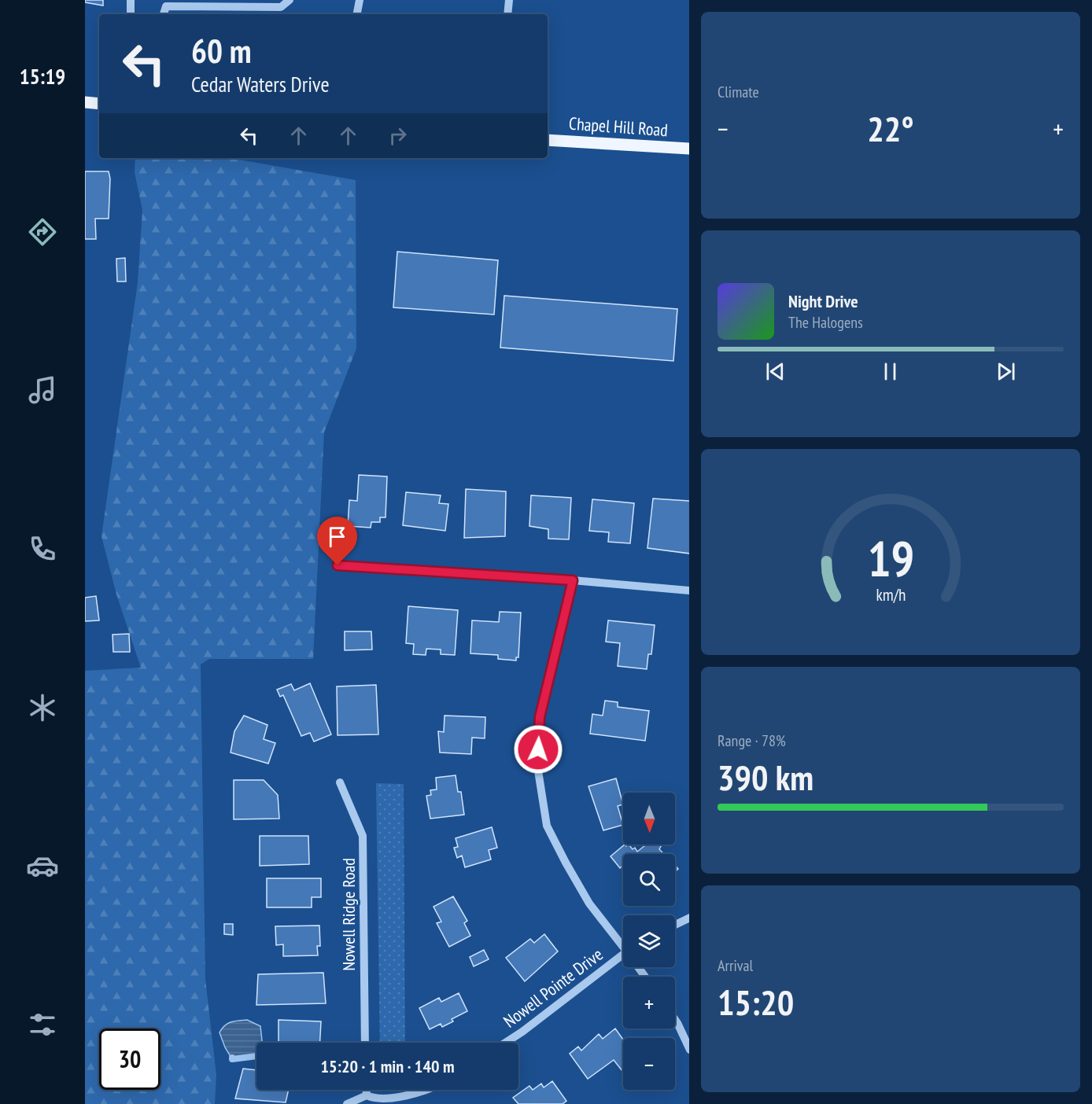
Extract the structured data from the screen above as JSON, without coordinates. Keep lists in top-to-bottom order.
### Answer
{
  "streets": {
    "main road": ["Chapel Hill Road"],
    "street": ["Nowell Ridge Road", "Nowell Pointe Drive"]
  },
  "north": "bottom",
  "page": {
    "tabs": "15:19",
    "tile": [
      "Climate",
      ["Range · 78%", "390 km"],
      ["Arrival", "15:20"]
    ],
    "turn": ["60 m", "Cedar Waters Drive"],
    "heat": ["−", "22°", "+"],
    "song": ["Night Drive", "The Halogens"],
    "map_buttons": ["+", "−"],
    "limit": "30",
    "trip": "15:20 · 1 min · 140 m",
    "gauge": ["19", "km/h"]
  }
}
